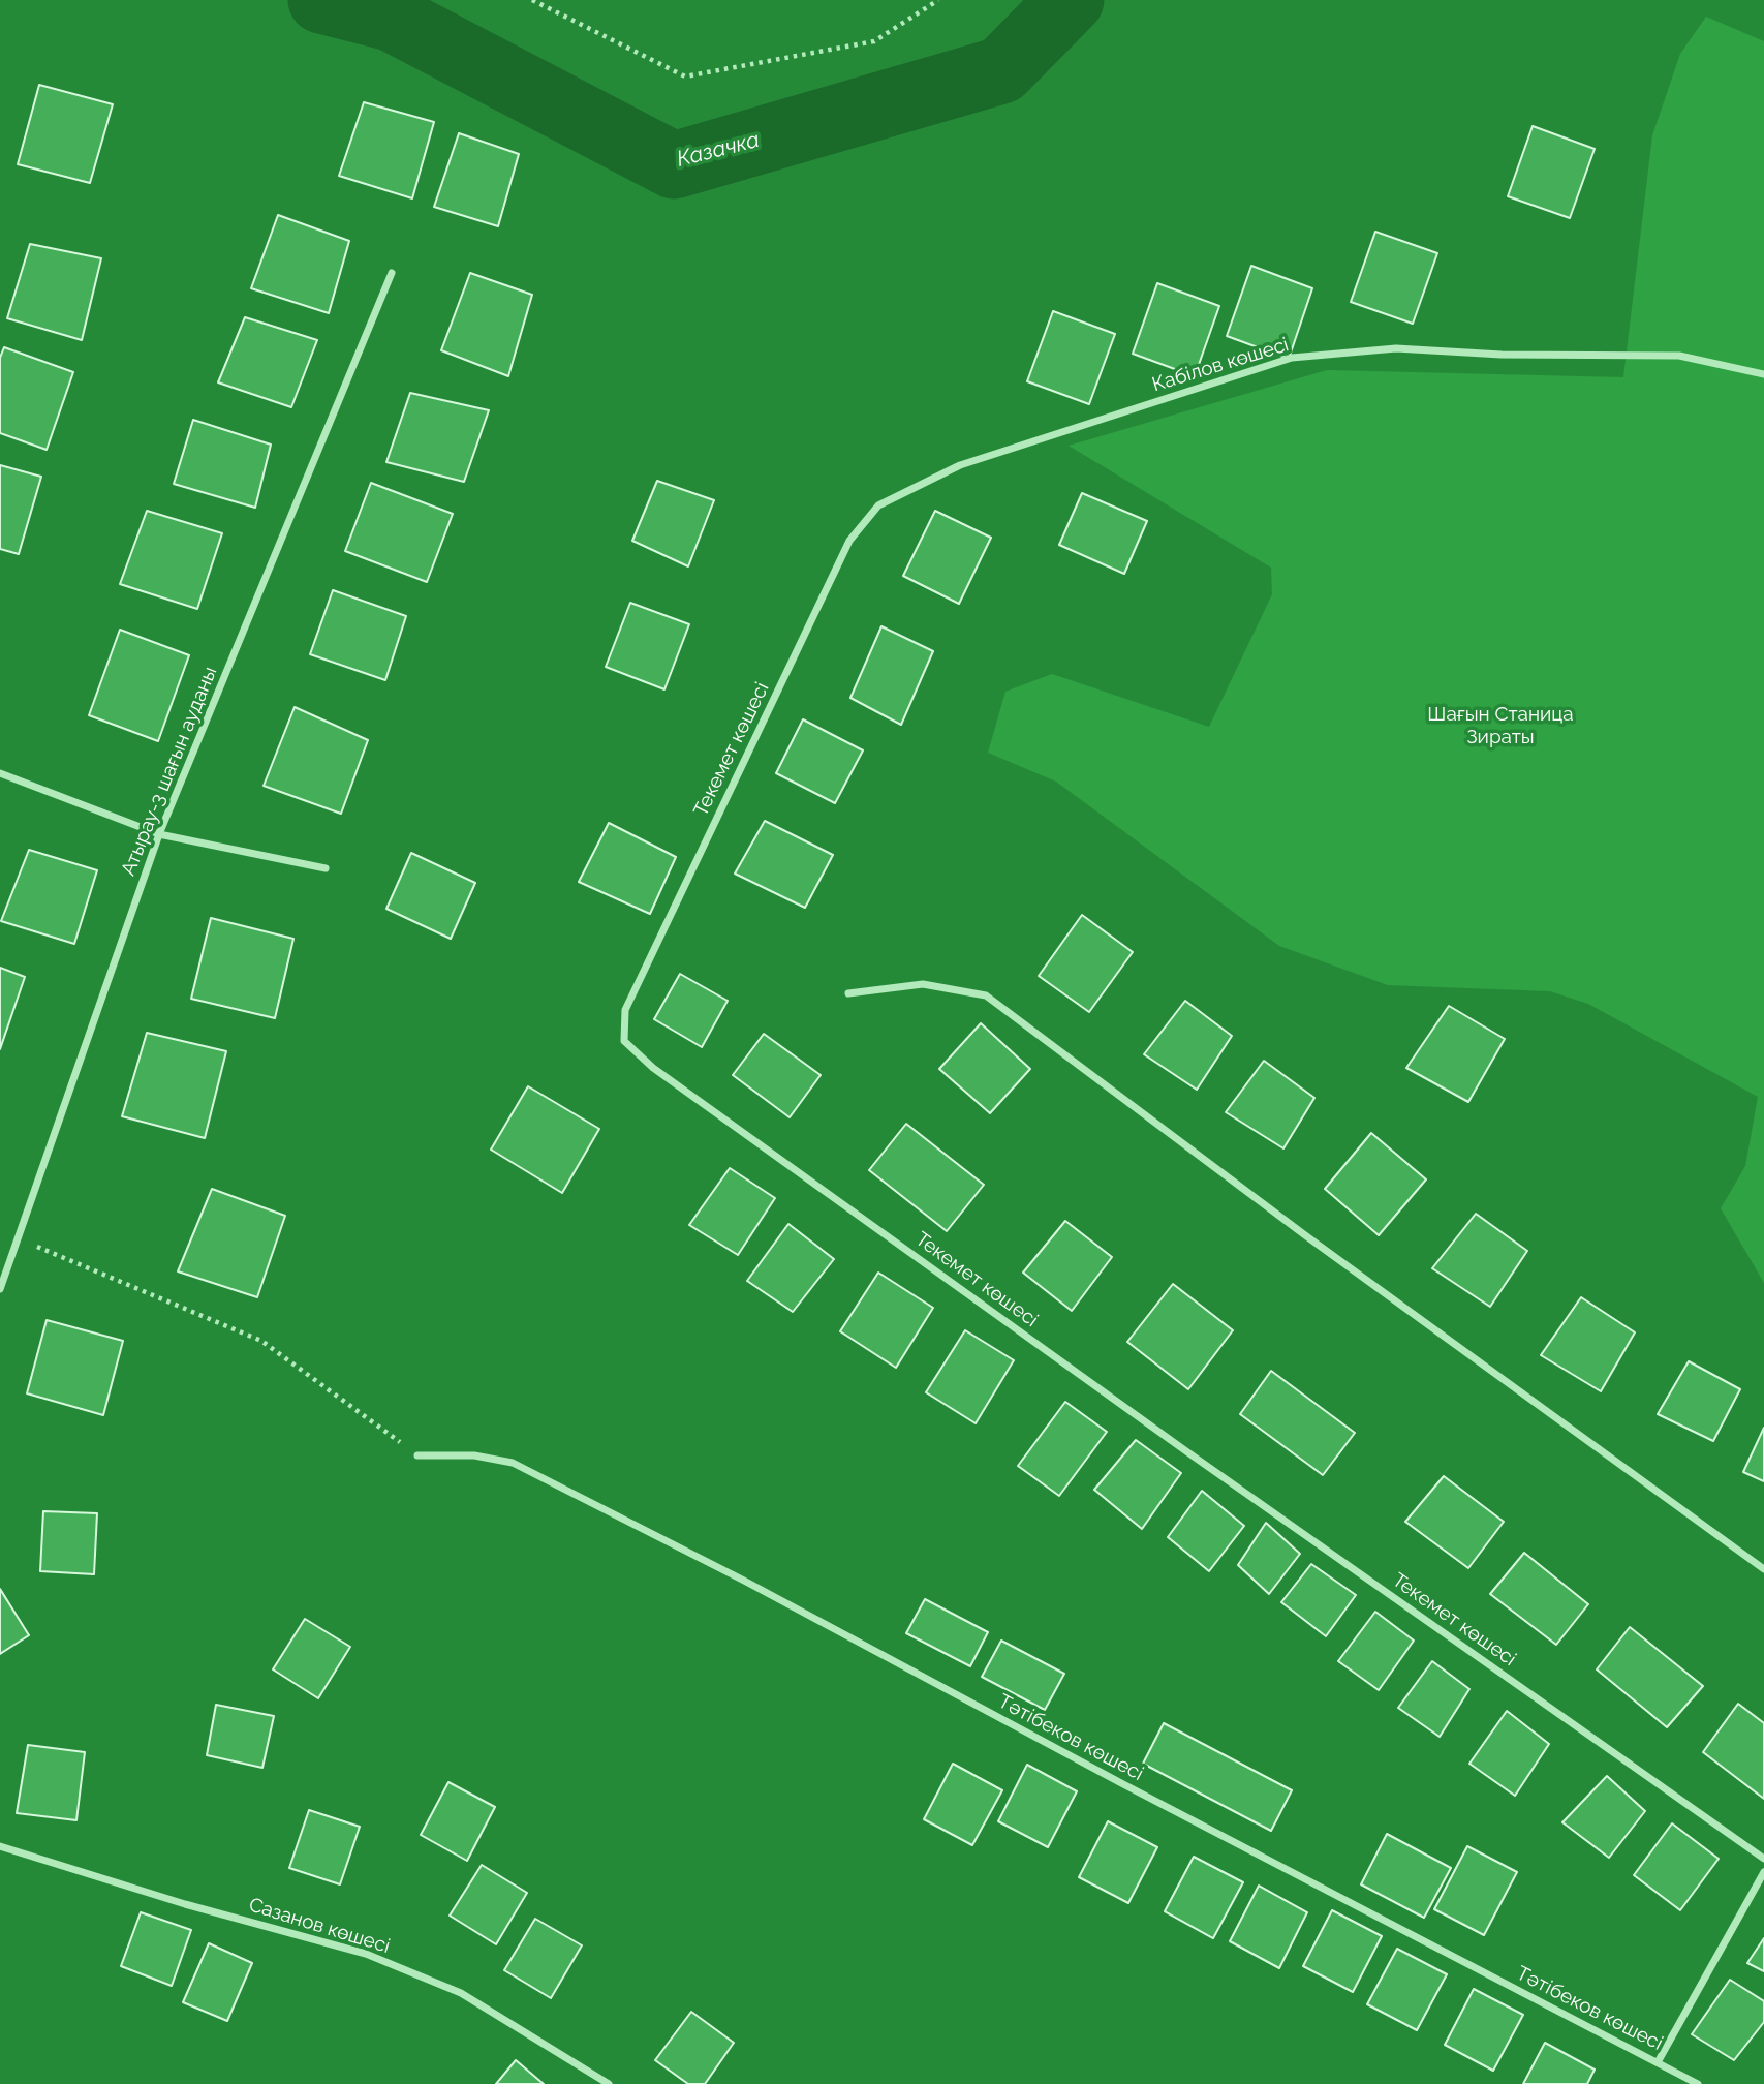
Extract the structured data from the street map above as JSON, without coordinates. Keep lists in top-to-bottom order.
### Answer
{
  "streets": {
    "street": [
      "Кабілов көшесі",
      "Текемет көшесі",
      "Атырау-3 шағын ауданы",
      "Тәтібеков көшесі",
      "Сазанов көшесі"
    ]
  },
  "crossings": [
    ["Кабілов көшесі", "Текемет көшесі"]
  ],
  "water": ["Казачка"],
  "parks": ["Шағын Станица Зираты"]
}
